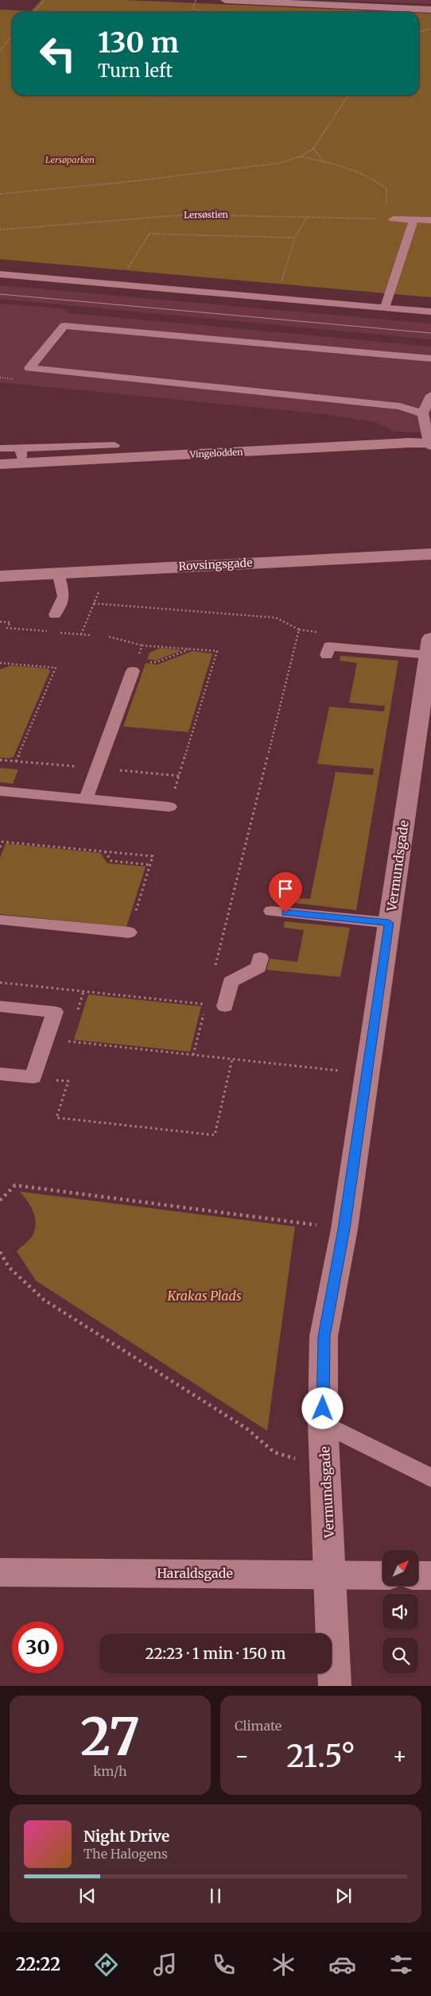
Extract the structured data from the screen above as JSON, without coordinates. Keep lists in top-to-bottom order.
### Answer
{
  "streets": {
    "street": [
      "Vingelodden",
      "Rovsingsgade",
      "Vermundsgade",
      "Haraldsgade"
    ],
    "path": ["Lersøstien"]
  },
  "crossings": [
    ["Vermundsgade", "Haraldsgade"]
  ],
  "parks": ["Lersøparken", "Krakas Plads"],
  "north": "top right",
  "page": {
    "turn": ["130 m", "Turn left"],
    "limit": "30",
    "trip": "22:23 · 1 min · 150 m",
    "tile": [
      ["27", "km/h"],
      "Climate"
    ],
    "heat": ["−", "21.5°", "+"],
    "song": ["Night Drive", "The Halogens"],
    "tabs": "22:22"
  }
}
